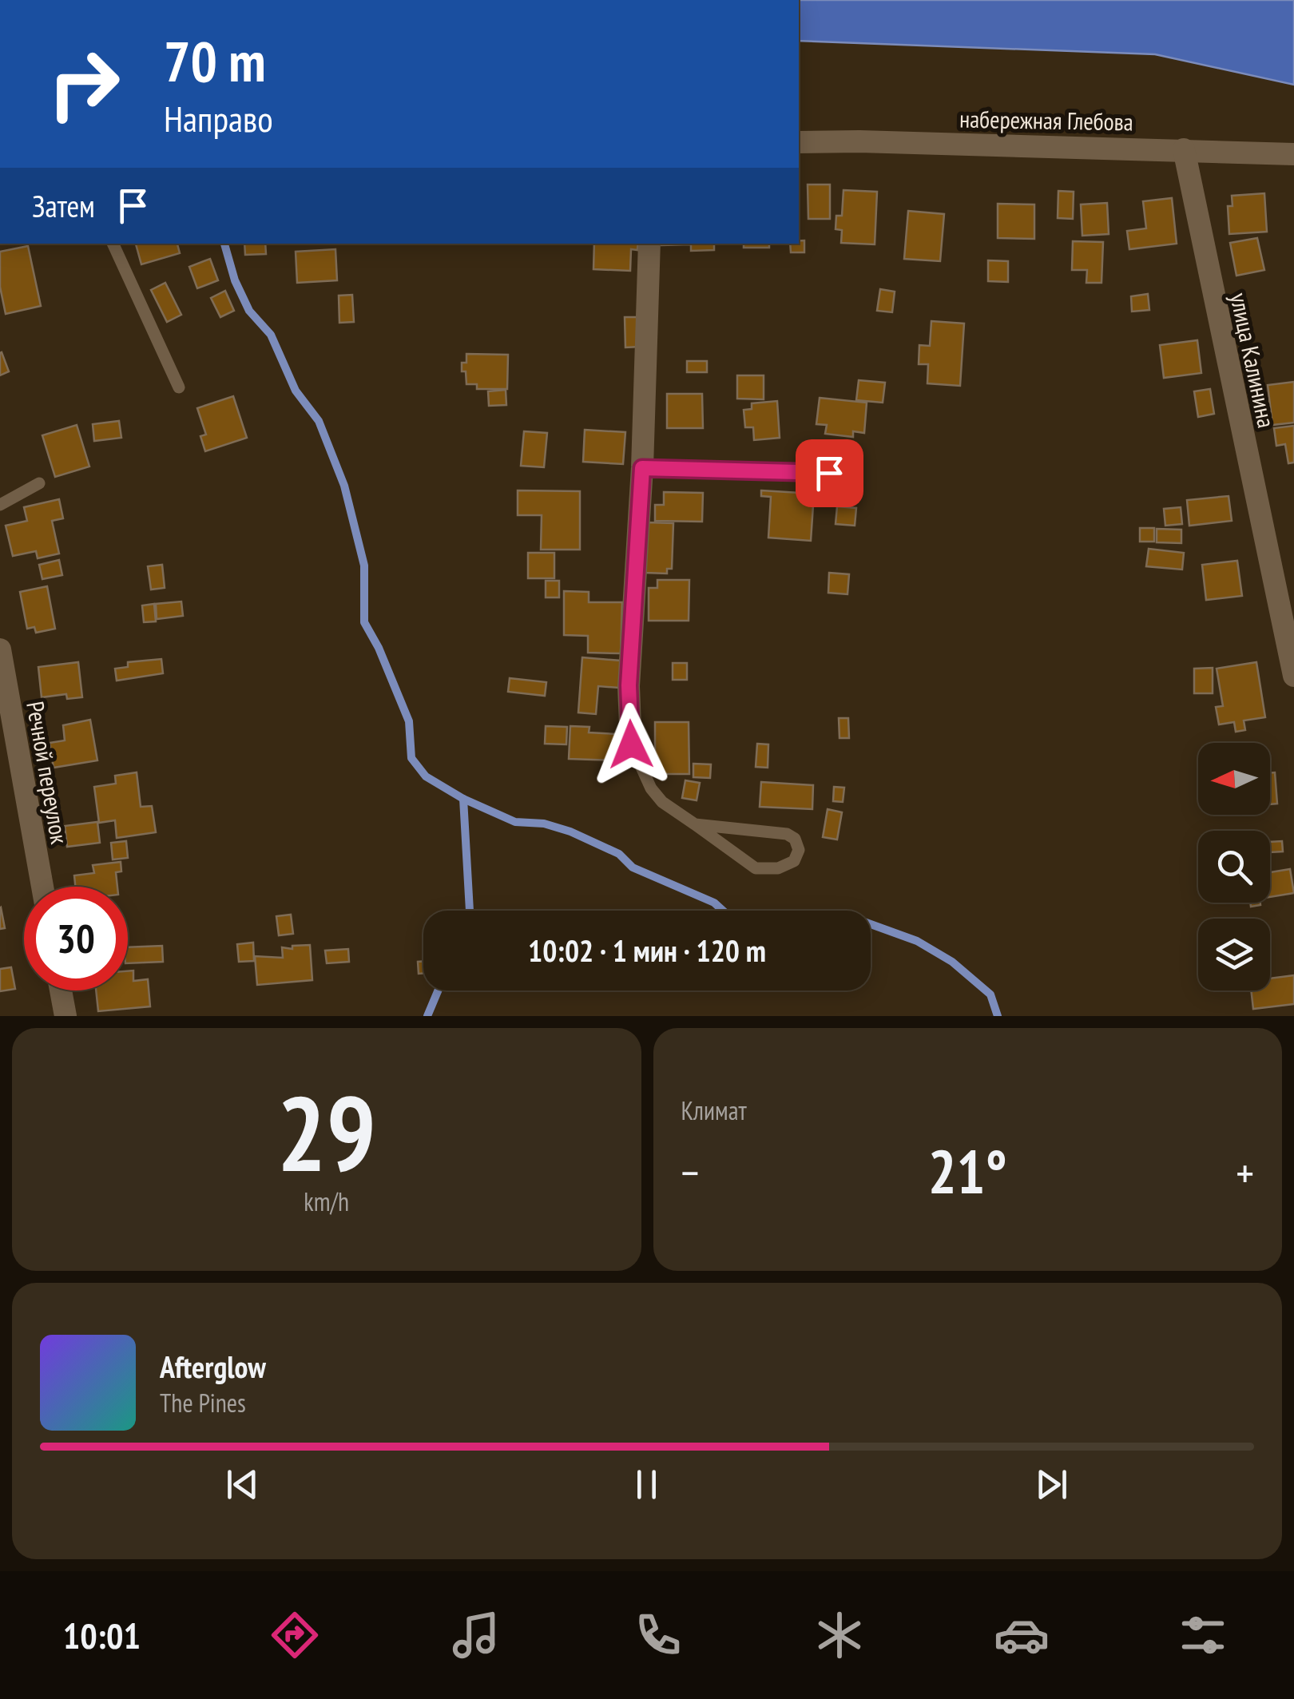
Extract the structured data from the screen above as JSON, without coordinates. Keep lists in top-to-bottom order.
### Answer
{
  "streets": {
    "street": ["набережная Глебова", "улица Калинина", "Речной переулок"]
  },
  "crossings": [
    ["набережная Глебова", "улица Калинина"]
  ],
  "north": "left",
  "page": {
    "turn": ["70 m", "Направо"],
    "then": "Затем",
    "limit": "30",
    "trip": "10:02 · 1 мин · 120 m",
    "tile": [
      ["29", "km/h"],
      "Климат"
    ],
    "heat": ["−", "21°", "+"],
    "song": ["Afterglow", "The Pines"],
    "tabs": "10:01"
  }
}
